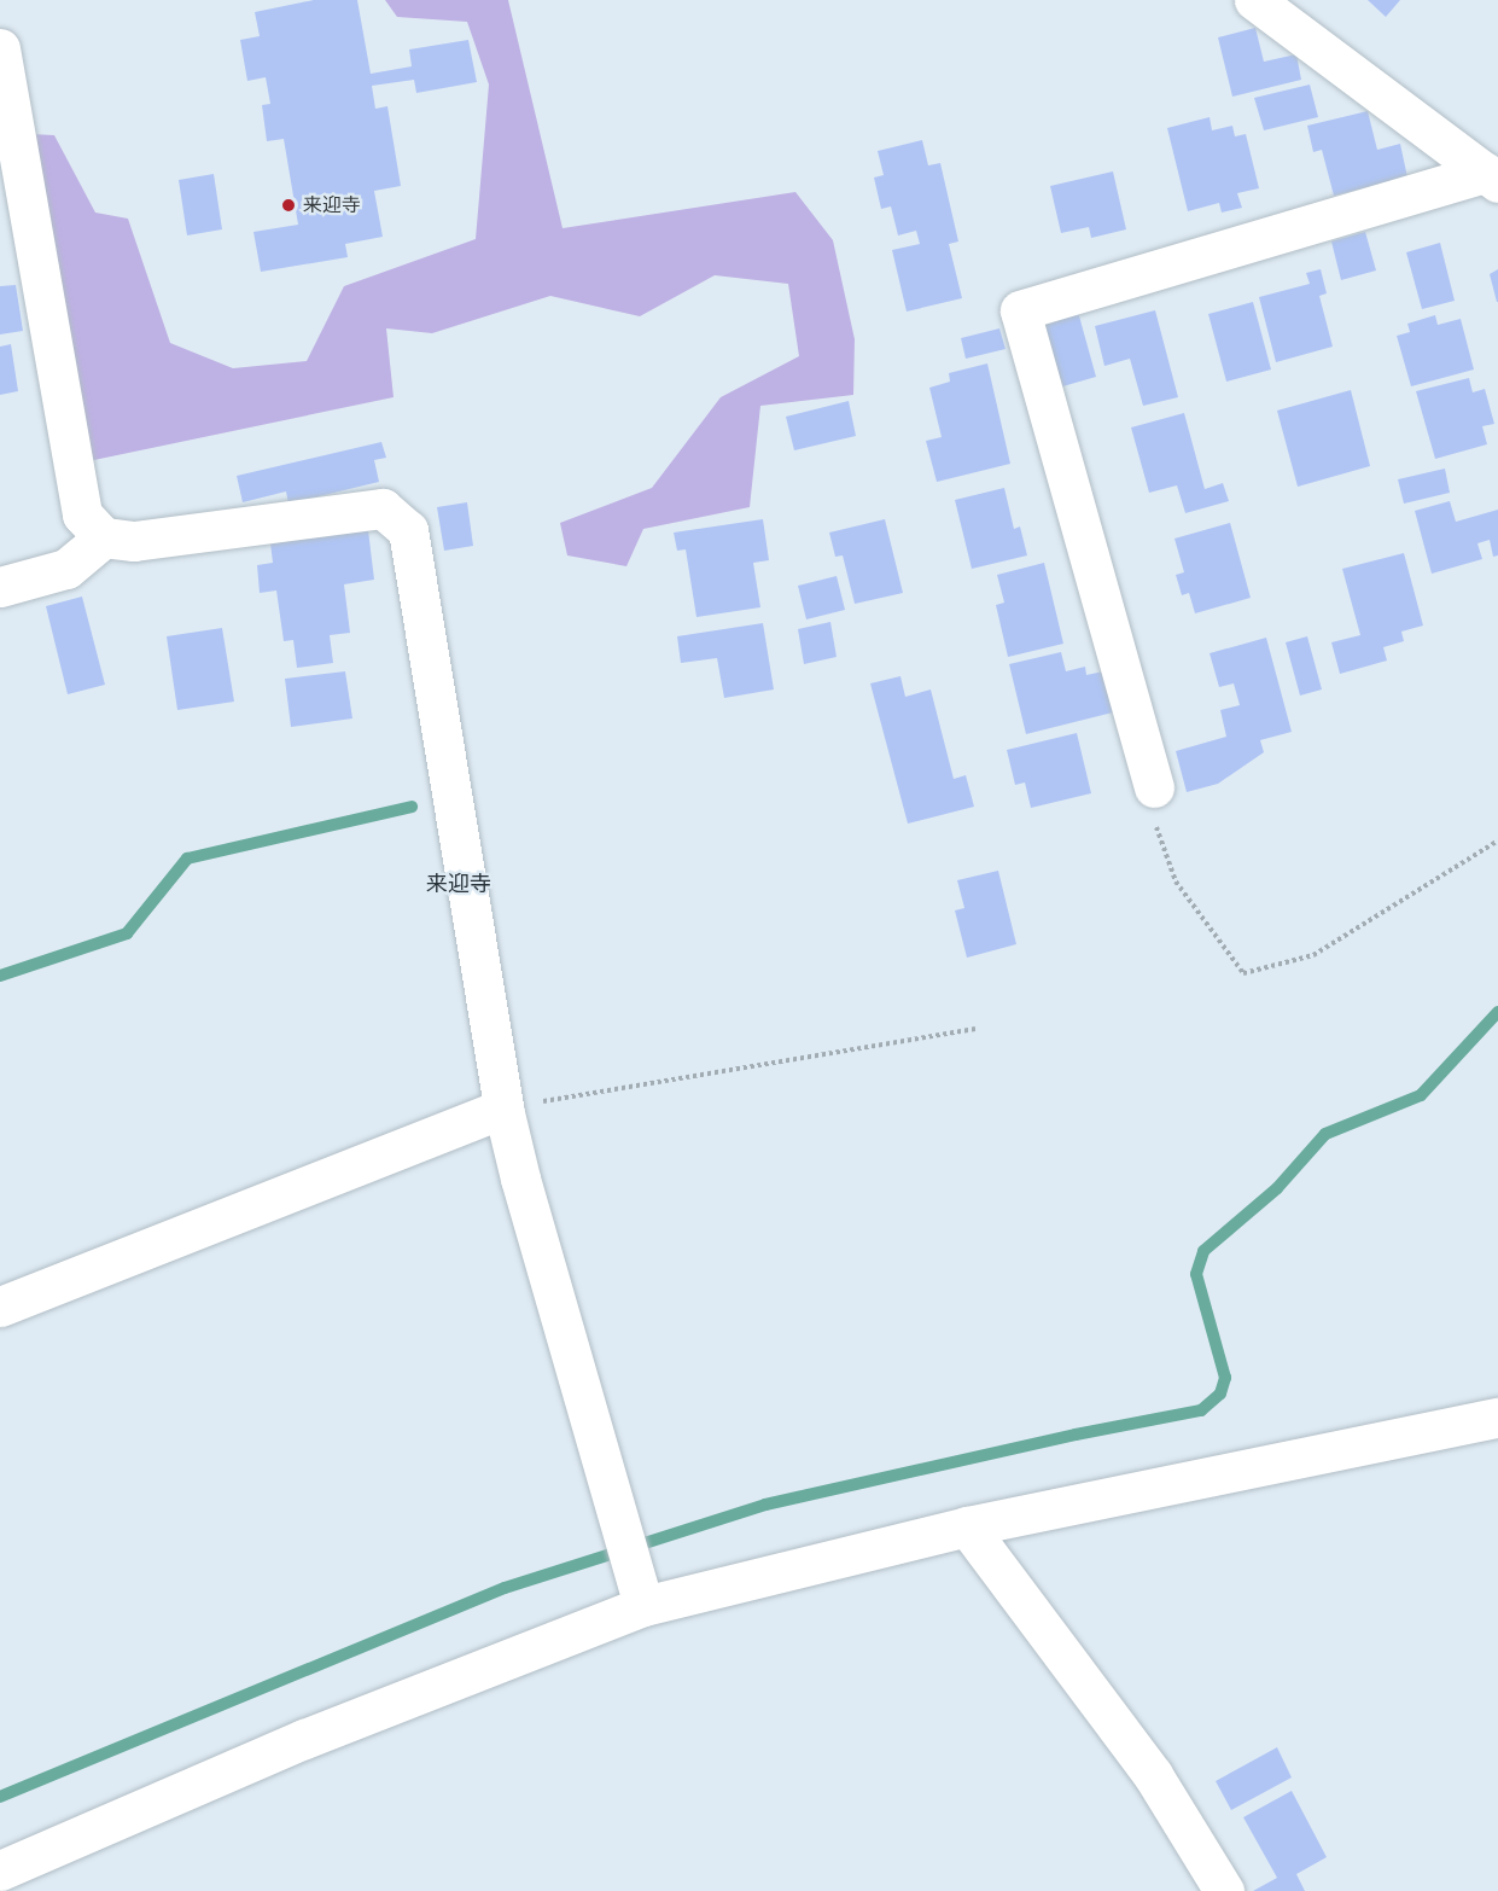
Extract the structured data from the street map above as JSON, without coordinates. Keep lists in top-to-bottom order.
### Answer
{
  "districts": ["来迎寺"],
  "places": ["来迎寺"]
}
